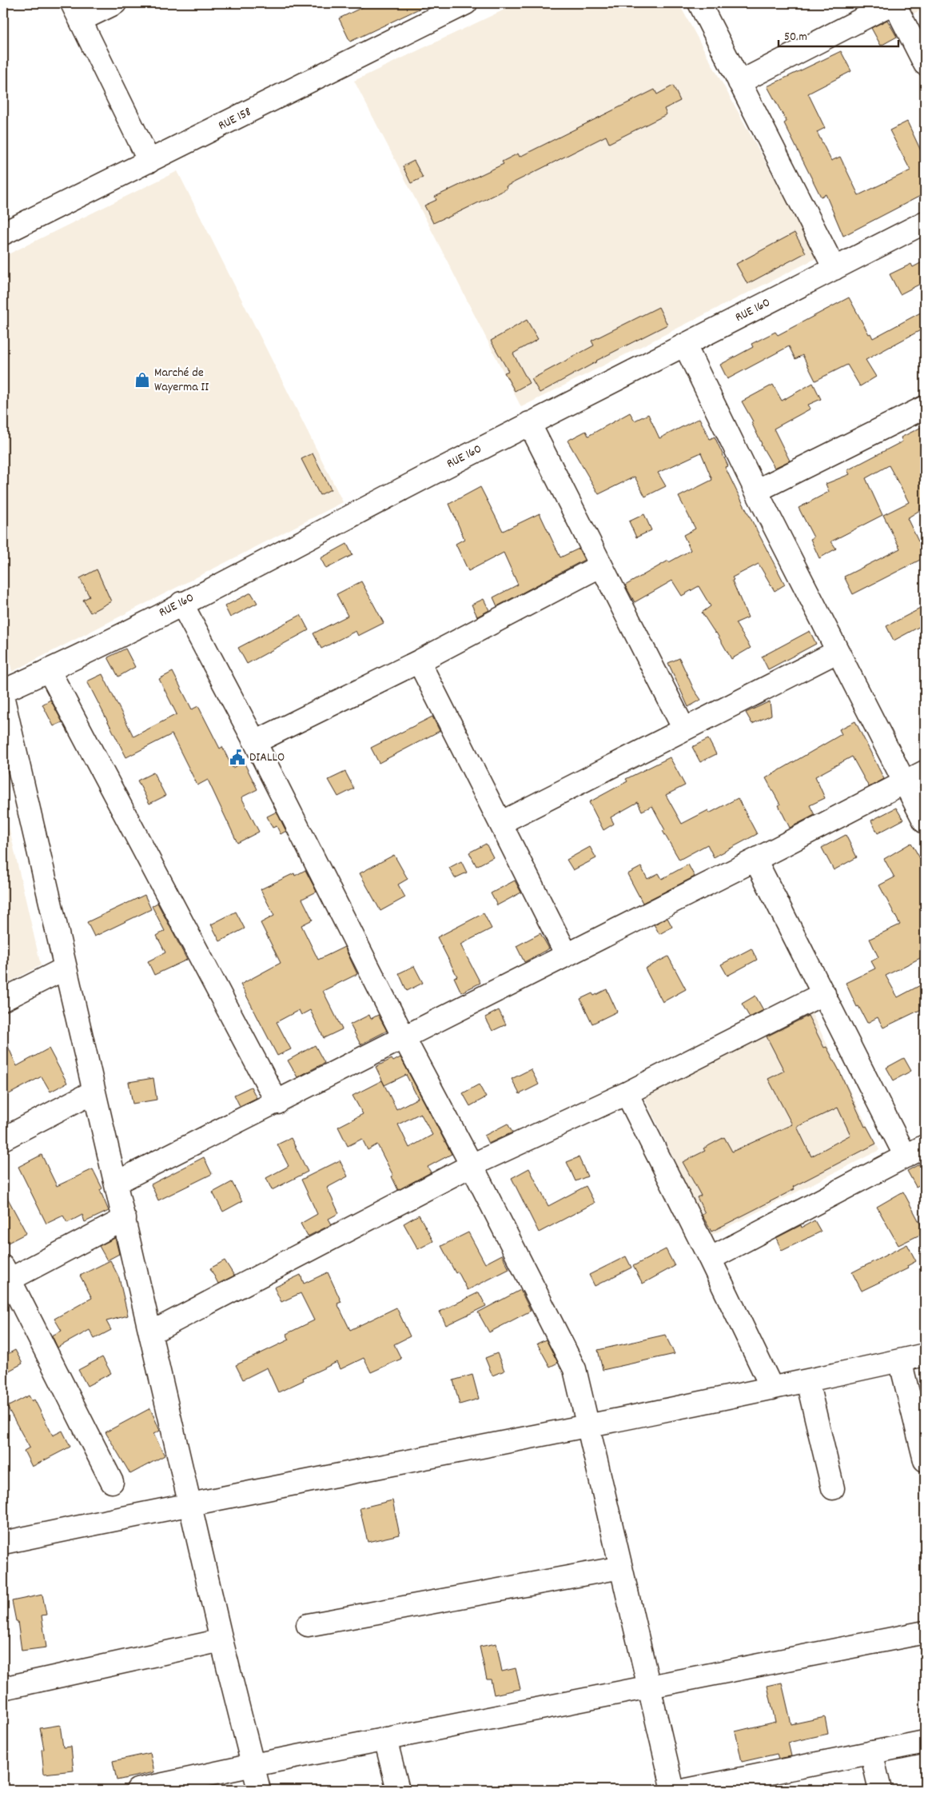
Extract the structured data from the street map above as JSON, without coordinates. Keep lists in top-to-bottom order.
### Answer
{
  "streets": {
    "street": ["RUE 158", "RUE 160"]
  },
  "places": {
    "shop": ["Marché de Wayerma II"],
    "public building": ["DIALLO"]
  },
  "scale_bar": "50 m"
}
